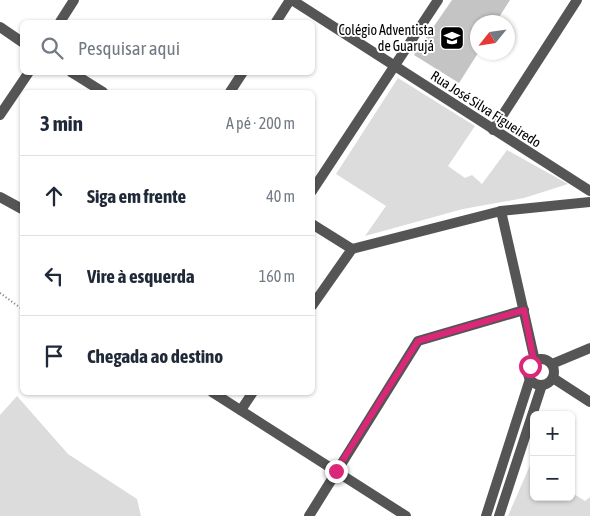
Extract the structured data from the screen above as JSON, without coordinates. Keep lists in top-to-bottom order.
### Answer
{
  "streets": {
    "street": ["Rua José Silva Figueiredo"]
  },
  "places": {
    "school or university": ["Colégio Adventista de Guarujá"]
  },
  "north": "bottom left",
  "page": {
    "search": "Pesquisar aqui",
    "heading": ["3 min", "A pé · 200 m"],
    "list": [
      ["Siga em frente", "40 m"],
      ["Vire à esquerda", "160 m"],
      "Chegada ao destino"
    ],
    "map_buttons": ["+", "−"]
  }
}
